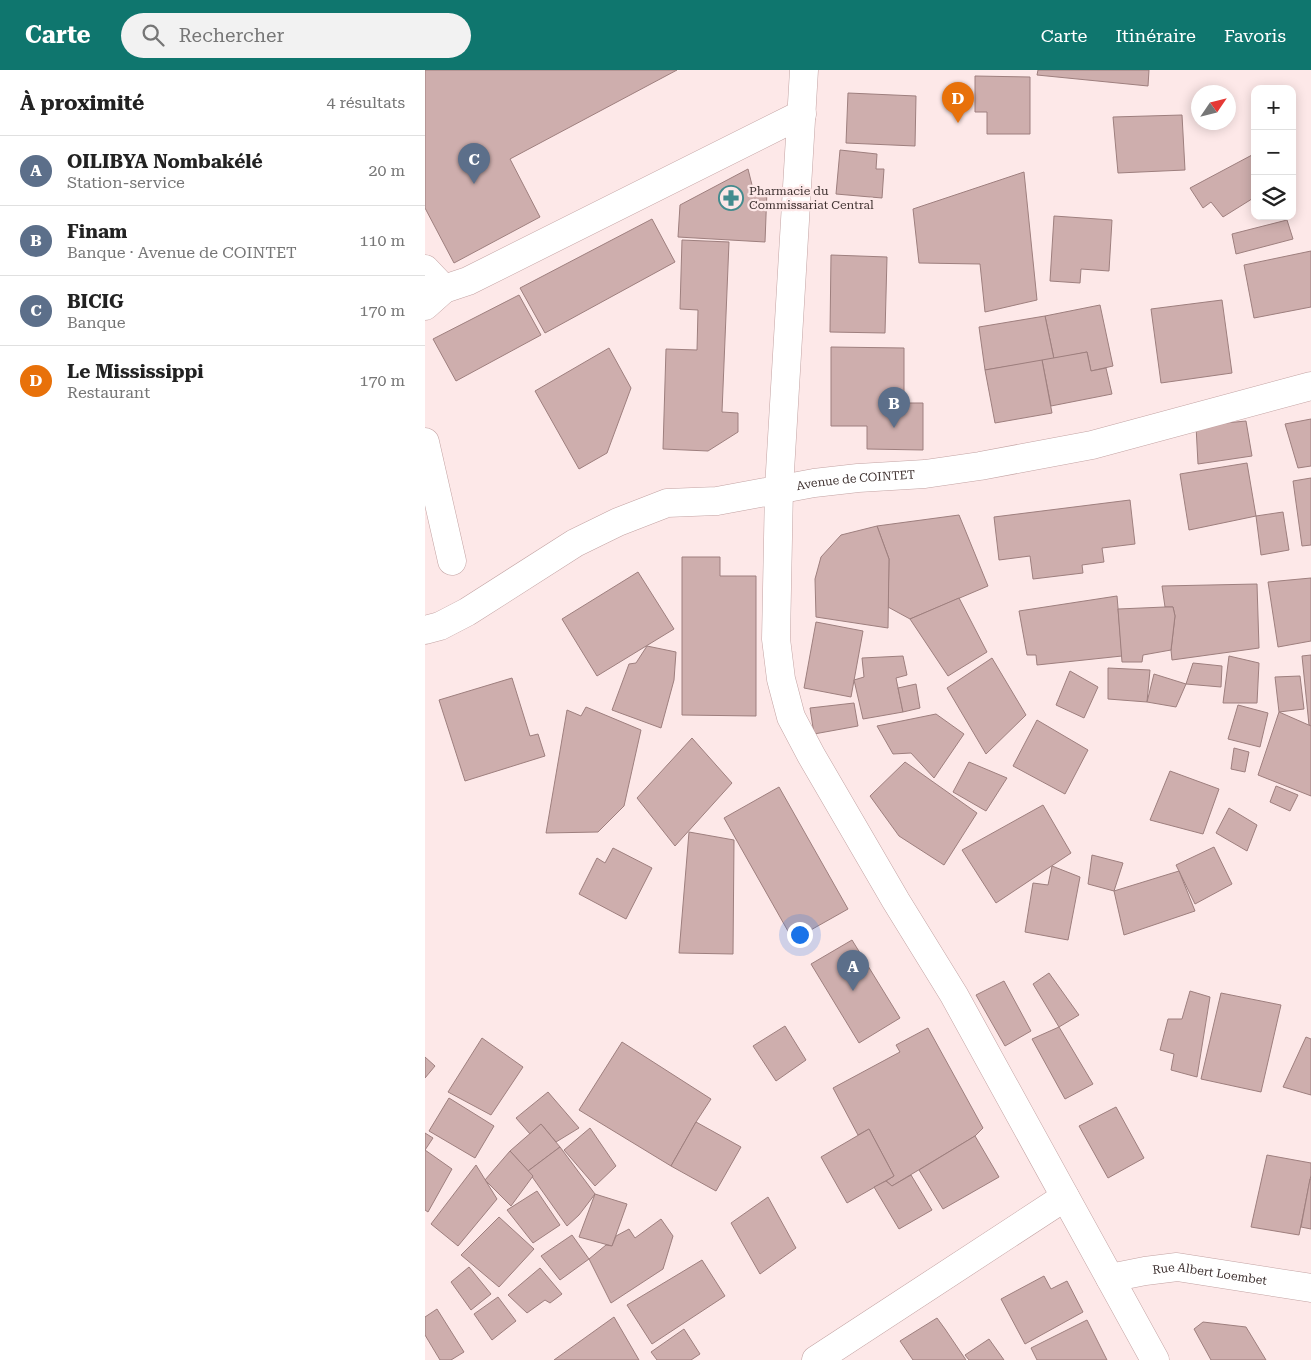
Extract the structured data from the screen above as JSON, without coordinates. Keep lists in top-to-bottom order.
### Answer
{
  "streets": {
    "street": ["Avenue de COINTET", "Rue Albert Loembet"]
  },
  "places": {
    "pharmacy": ["Pharmacie du Commissariat Central"]
  },
  "north": "top right",
  "page": {
    "header": "Carte",
    "search": "Rechercher",
    "nav": ["Carte", "Itinéraire", "Favoris"],
    "heading": ["À proximité", "4 résultats"],
    "pins": [
      "D",
      "C",
      "B",
      "A"
    ],
    "map_buttons": ["+", "−"],
    "list": [
      {
        "mark": "A",
        "name": "OILIBYA Nombakélé",
        "note": "Station-service",
        "value": "20 m"
      },
      {
        "mark": "B",
        "name": "Finam",
        "note": "Banque · Avenue de COINTET",
        "value": "110 m"
      },
      {
        "mark": "C",
        "name": "BICIG",
        "note": "Banque",
        "value": "170 m"
      },
      {
        "mark": "D",
        "name": "Le Mississippi",
        "note": "Restaurant",
        "value": "170 m"
      }
    ]
  }
}
